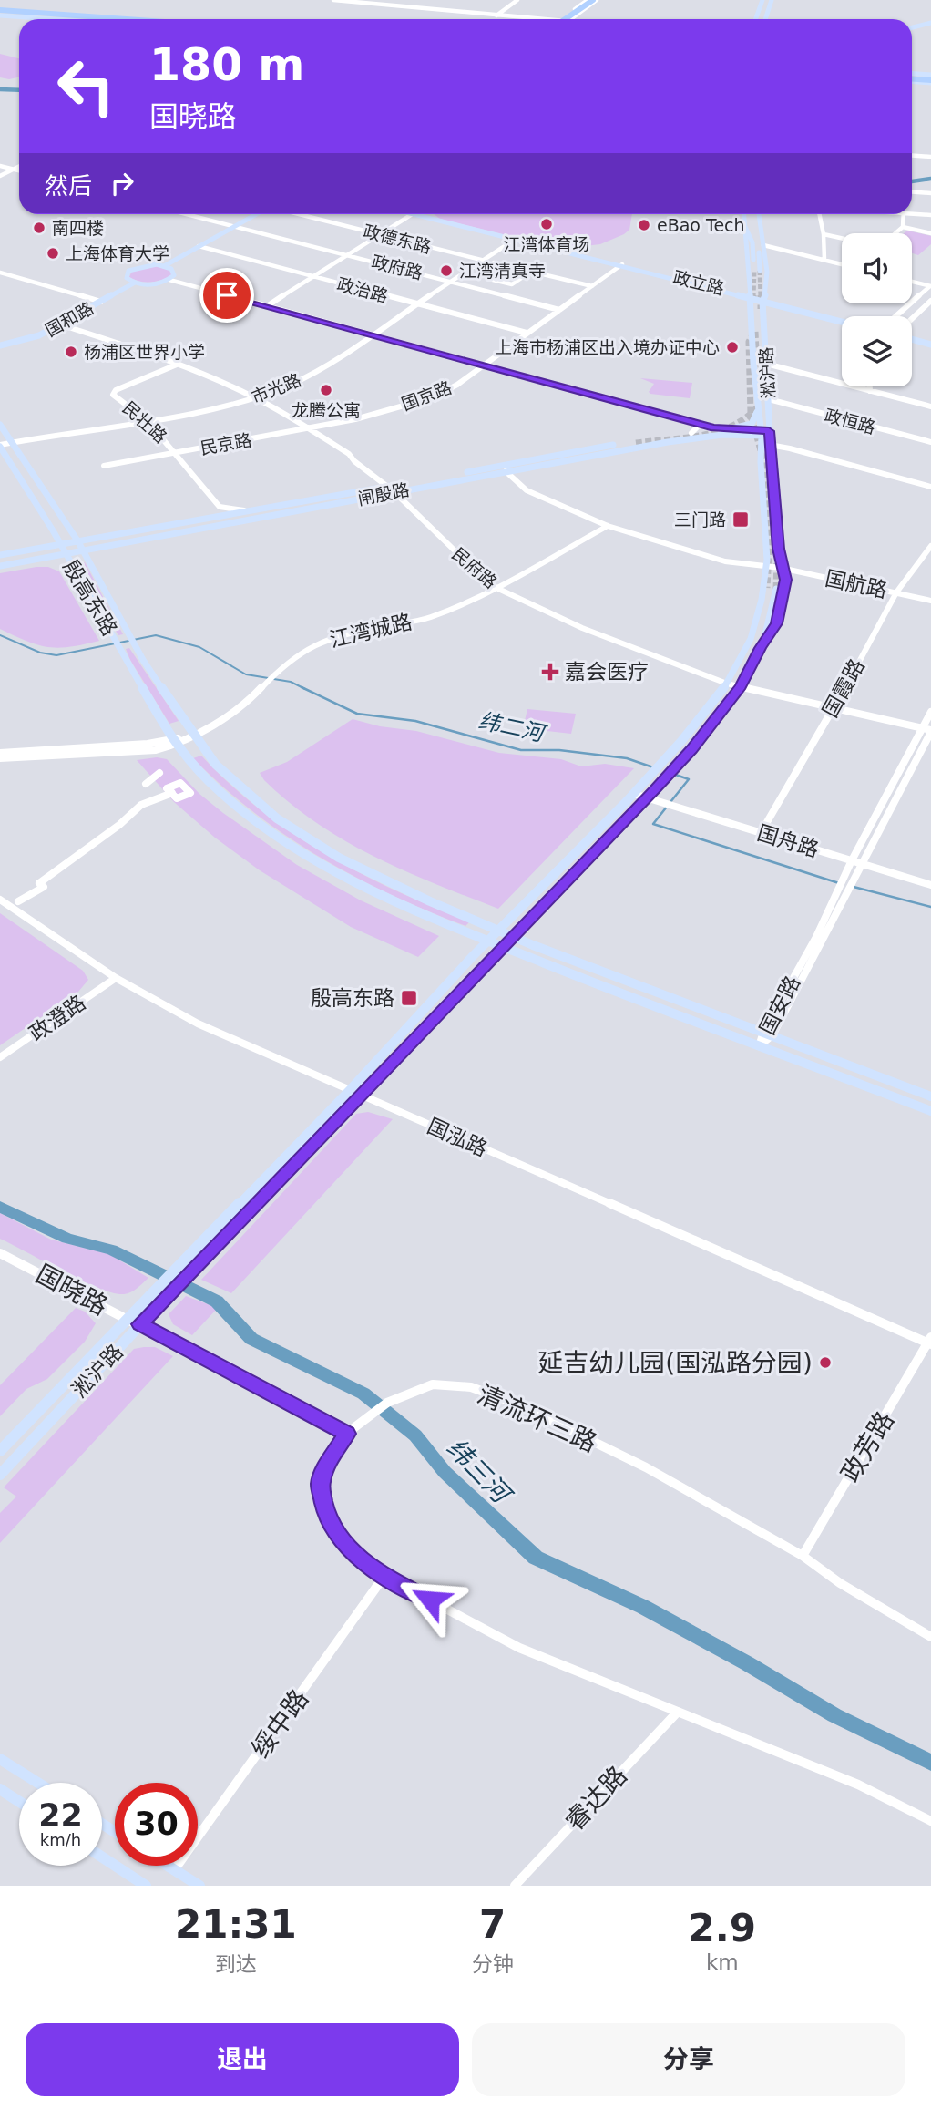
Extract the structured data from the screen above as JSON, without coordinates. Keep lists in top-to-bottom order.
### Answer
{
  "streets": {
    "main road": [
      "政立路",
      "国和路",
      "淞沪路",
      "闸殷路",
      "殷高东路"
    ],
    "street": [
      "政德东路",
      "政府路",
      "政治路",
      "市光路",
      "国京路",
      "政恒路",
      "民壮路",
      "民京路",
      "民府路",
      "国航路",
      "江湾城路",
      "国霞路",
      "国舟路",
      "国安路",
      "政澄路",
      "国泓路",
      "国晓路",
      "清流环三路",
      "政芳路",
      "绥中路",
      "睿达路"
    ]
  },
  "crossings": [
    ["政德东路", "市光路"],
    ["政府路", "市光路"],
    ["政府路", "国京路"],
    ["政立路", "淞沪路"],
    ["政立路", "市光路"],
    ["政立路", "国京路"],
    ["政治路", "市光路"],
    ["政治路", "国京路"],
    ["国和路", "民府路"],
    ["淞沪路", "政恒路"],
    ["淞沪路", "闸殷路"],
    ["淞沪路", "民府路"],
    ["淞沪路", "国航路"],
    ["淞沪路", "殷高东路"],
    ["淞沪路", "国舟路"],
    ["淞沪路", "国泓路"],
    ["淞沪路", "国晓路"],
    ["市光路", "民壮路"],
    ["市光路", "民府路"],
    ["市光路", "殷高东路"],
    ["国京路", "民京路"],
    ["国京路", "民府路"],
    ["民壮路", "民京路"],
    ["民壮路", "民府路"],
    ["民京路", "民府路"],
    ["闸殷路", "民府路"],
    ["闸殷路", "国航路"],
    ["闸殷路", "殷高东路"],
    ["民府路", "江湾城路"],
    ["民府路", "国霞路"],
    ["民府路", "国安路"],
    ["国航路", "江湾城路"],
    ["国航路", "国霞路"],
    ["殷高东路", "江湾城路"],
    ["殷高东路", "国安路"],
    ["国霞路", "国舟路"],
    ["国舟路", "国安路"],
    ["政澄路", "国泓路"],
    ["国泓路", "政芳路"],
    ["国晓路", "清流环三路"],
    ["清流环三路", "政芳路"],
    ["清流环三路", "绥中路"],
    ["清流环三路", "睿达路"]
  ],
  "water": ["纬二河", "纬三河"],
  "places": {
    "other": [
      "江湾体育场",
      "eBao Tech",
      "南四楼",
      "上海体育大学",
      "江湾清真寺",
      "上海市杨浦区出入境办证中心",
      "杨浦区世界小学",
      "龙腾公寓",
      "延吉幼儿园(国泓路分园)"
    ],
    "transit": ["三门路", "殷高东路"],
    "health": ["嘉会医疗"]
  },
  "page": {
    "turn": ["180 m", "国晓路"],
    "then": "然后",
    "speed": "22 km/h",
    "limit": "30",
    "eta": [
      "21:31",
      "到达",
      "7",
      "分钟",
      "2.9",
      "km"
    ],
    "buttons": ["退出", "分享"]
  }
}
